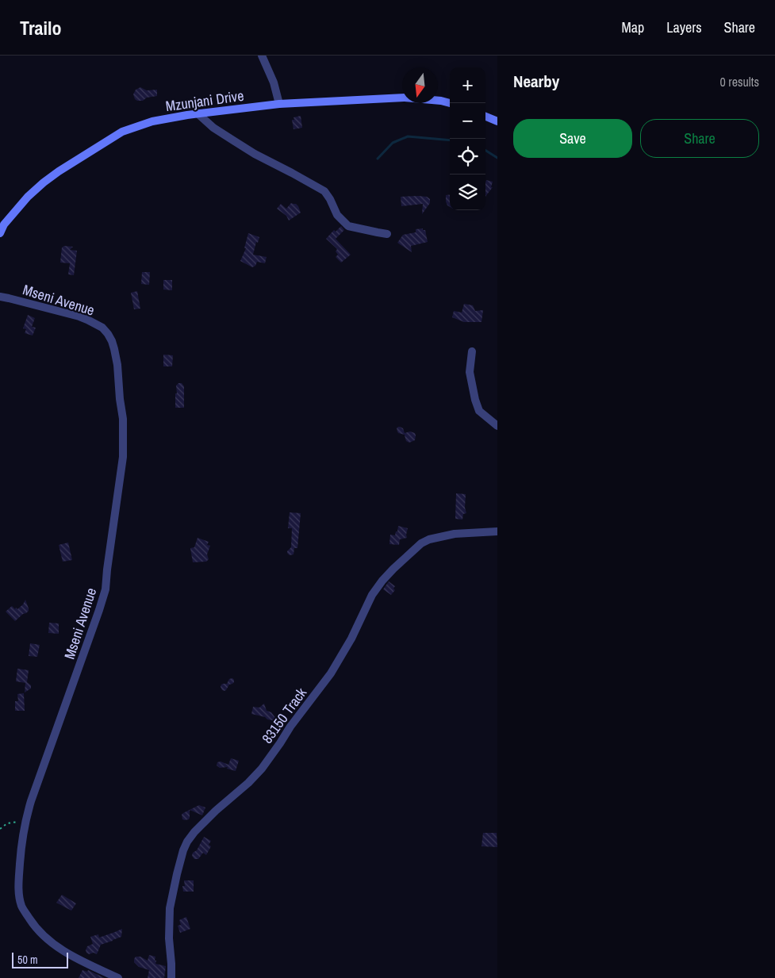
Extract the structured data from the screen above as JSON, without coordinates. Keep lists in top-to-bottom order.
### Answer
{
  "streets": {
    "main road": ["Mzunjani Drive"],
    "street": ["Mseni Avenue", "83150 Track"]
  },
  "scale_bar": "50 m",
  "north": "bottom",
  "page": {
    "header": "Trailo",
    "nav": ["Map", "Layers", "Share"],
    "heading": ["Nearby", "0 results"],
    "map_buttons": ["+", "−"],
    "buttons": ["Save", "Share"],
    "scale": "50 m"
  }
}
